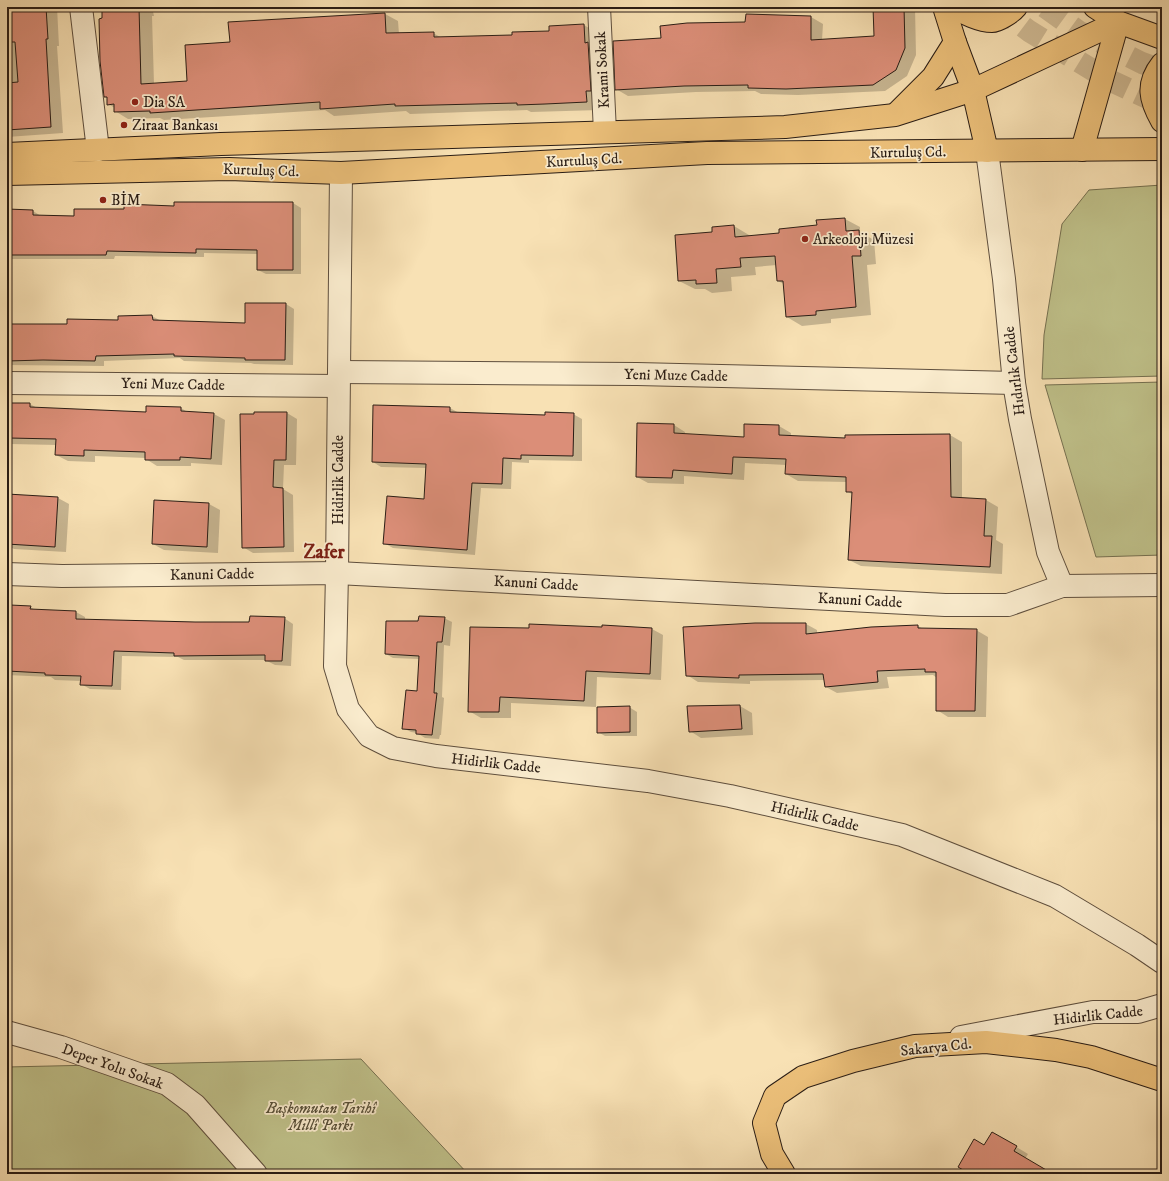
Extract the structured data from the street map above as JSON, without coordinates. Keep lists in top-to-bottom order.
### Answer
{
  "streets": {
    "main road": ["Kurtuluş Cd.", "Sakarya Cd."],
    "street": [
      "Krami Sokak",
      "Hıdırlık Cadde",
      "Yeni Muze Cadde",
      "Hidirlik Cadde",
      "Kanuni Cadde",
      "Deper Yolu Sokak"
    ]
  },
  "crossings": [
    ["Krami Sokak", "Kurtuluş Cd."],
    ["Kurtuluş Cd.", "Hıdırlık Cadde"],
    ["Kurtuluş Cd.", "Hidirlik Cadde"],
    ["Hıdırlık Cadde", "Yeni Muze Cadde"],
    ["Hıdırlık Cadde", "Kanuni Cadde"],
    ["Yeni Muze Cadde", "Hidirlik Cadde"],
    ["Hidirlik Cadde", "Kanuni Cadde"],
    ["Hidirlik Cadde", "Sakarya Cd."]
  ],
  "districts": ["Zafer"],
  "parks": ["Başkomutan Tarihî Millî Parkı"],
  "places": [
    "Dia SA",
    "Ziraat Bankası",
    "BİM",
    "Arkeoloji Müzesi"
  ]
}
